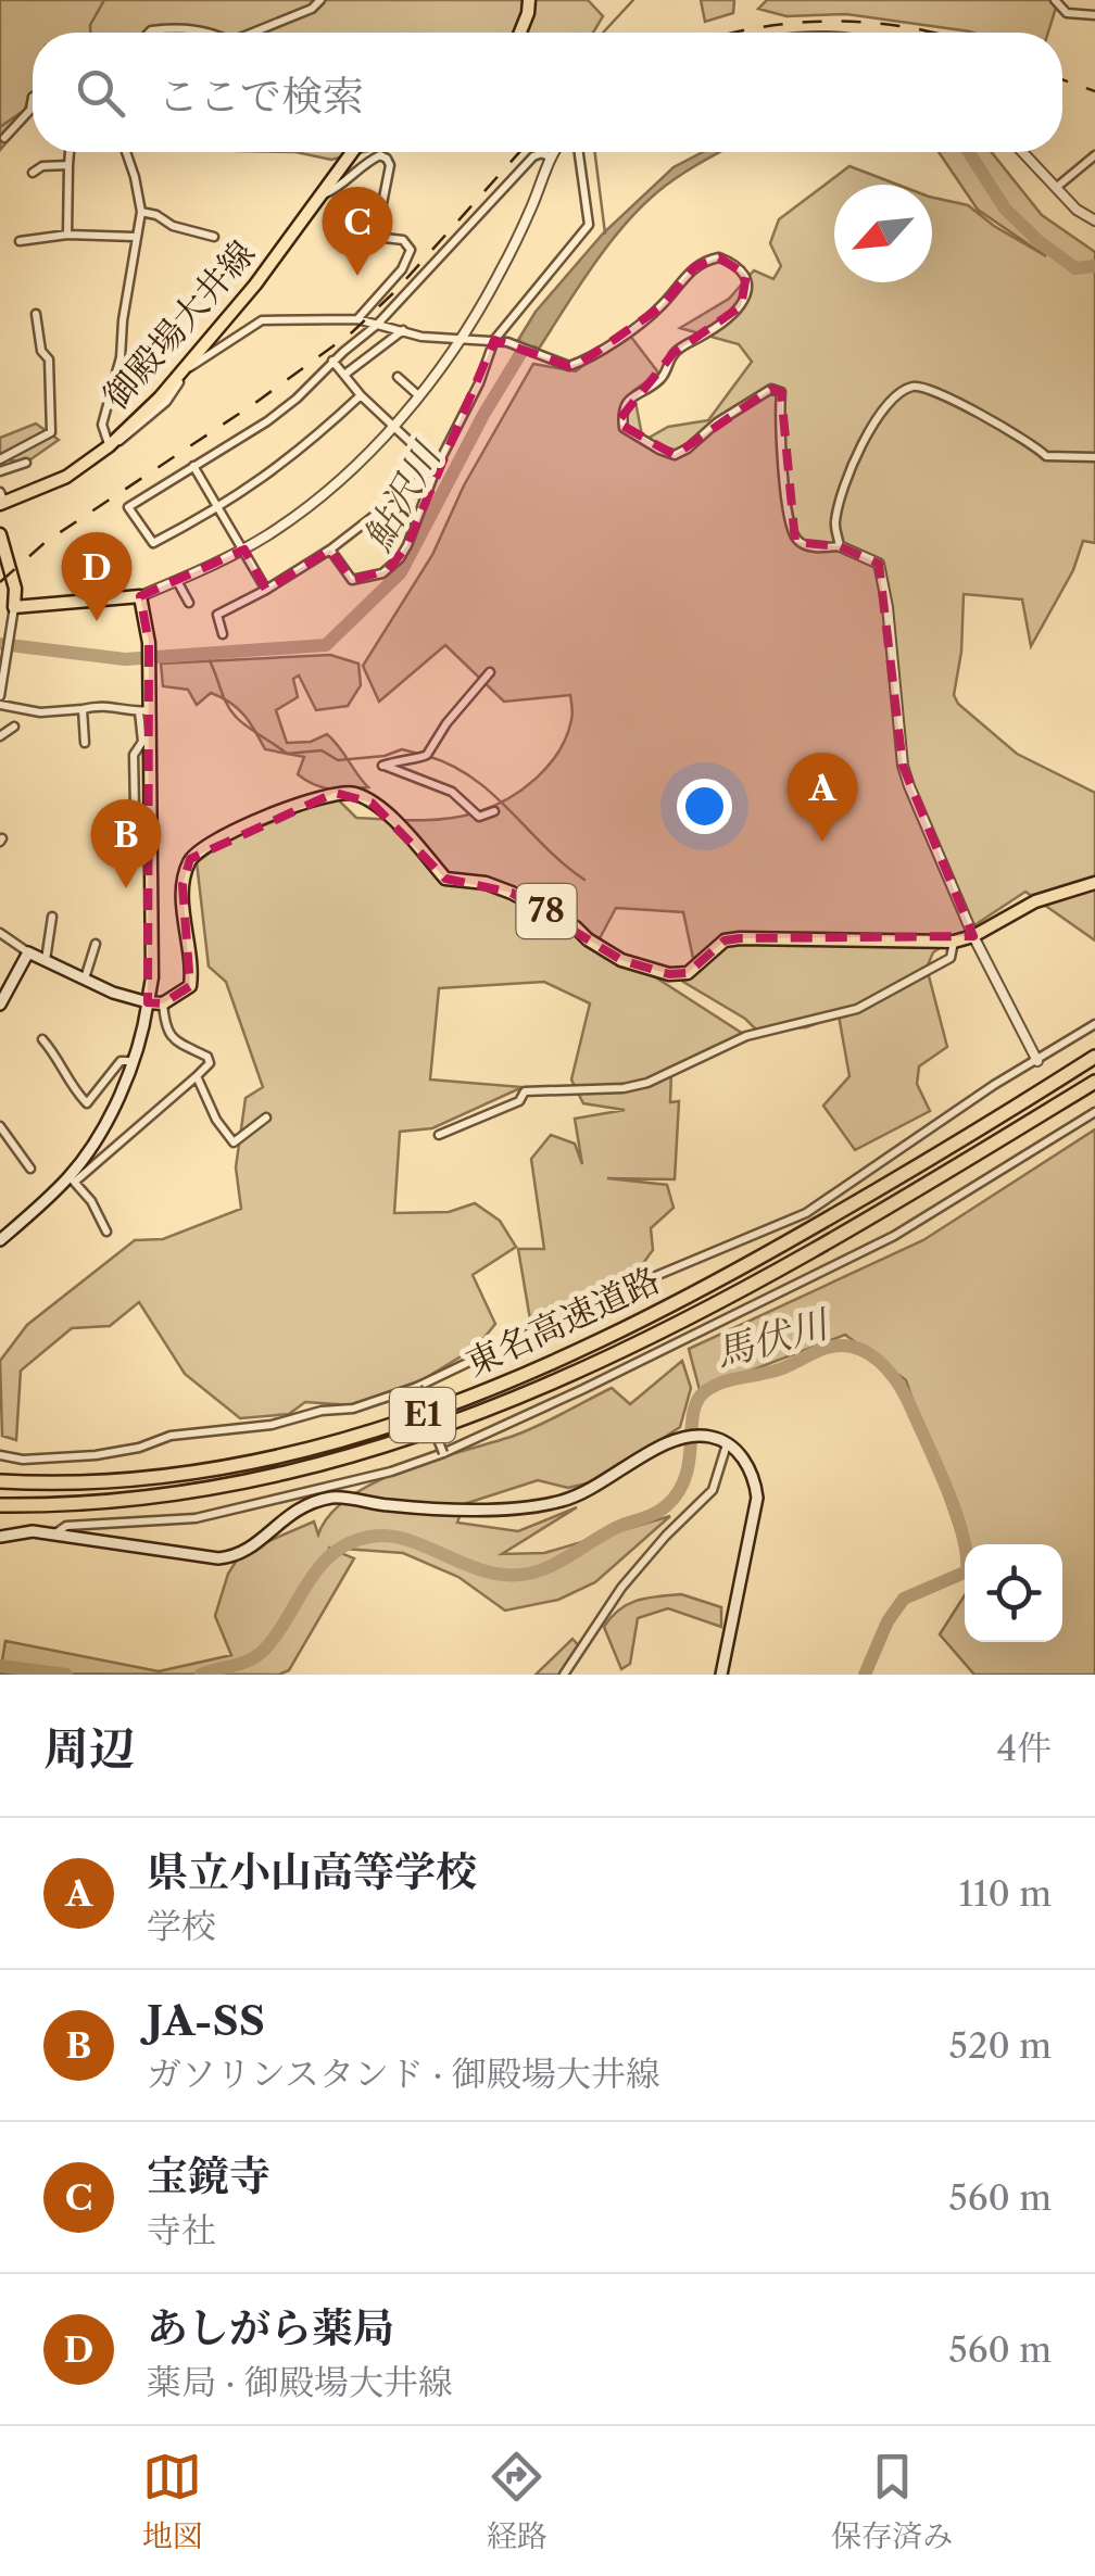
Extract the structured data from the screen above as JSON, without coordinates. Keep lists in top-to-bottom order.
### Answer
{
  "streets": {
    "highway": ["東名高速道路", "E1"],
    "main road": ["御殿場大井線", "78"]
  },
  "water": ["鮎沢川", "馬伏川"],
  "north": "bottom left",
  "page": {
    "search": "ここで検索",
    "pins": [
      "C",
      "D",
      "A",
      "B"
    ],
    "heading": ["周辺", "4件"],
    "list": [
      {
        "mark": "A",
        "name": "県立小山高等学校",
        "note": "学校",
        "value": "110 m"
      },
      {
        "mark": "B",
        "name": "JA-SS",
        "note": "ガソリンスタンド · 御殿場大井線",
        "value": "520 m"
      },
      {
        "mark": "C",
        "name": "宝鏡寺",
        "note": "寺社",
        "value": "560 m"
      },
      {
        "mark": "D",
        "name": "あしがら薬局",
        "note": "薬局 · 御殿場大井線",
        "value": "560 m"
      }
    ],
    "nav": ["地図", "経路", "保存済み"]
  }
}
